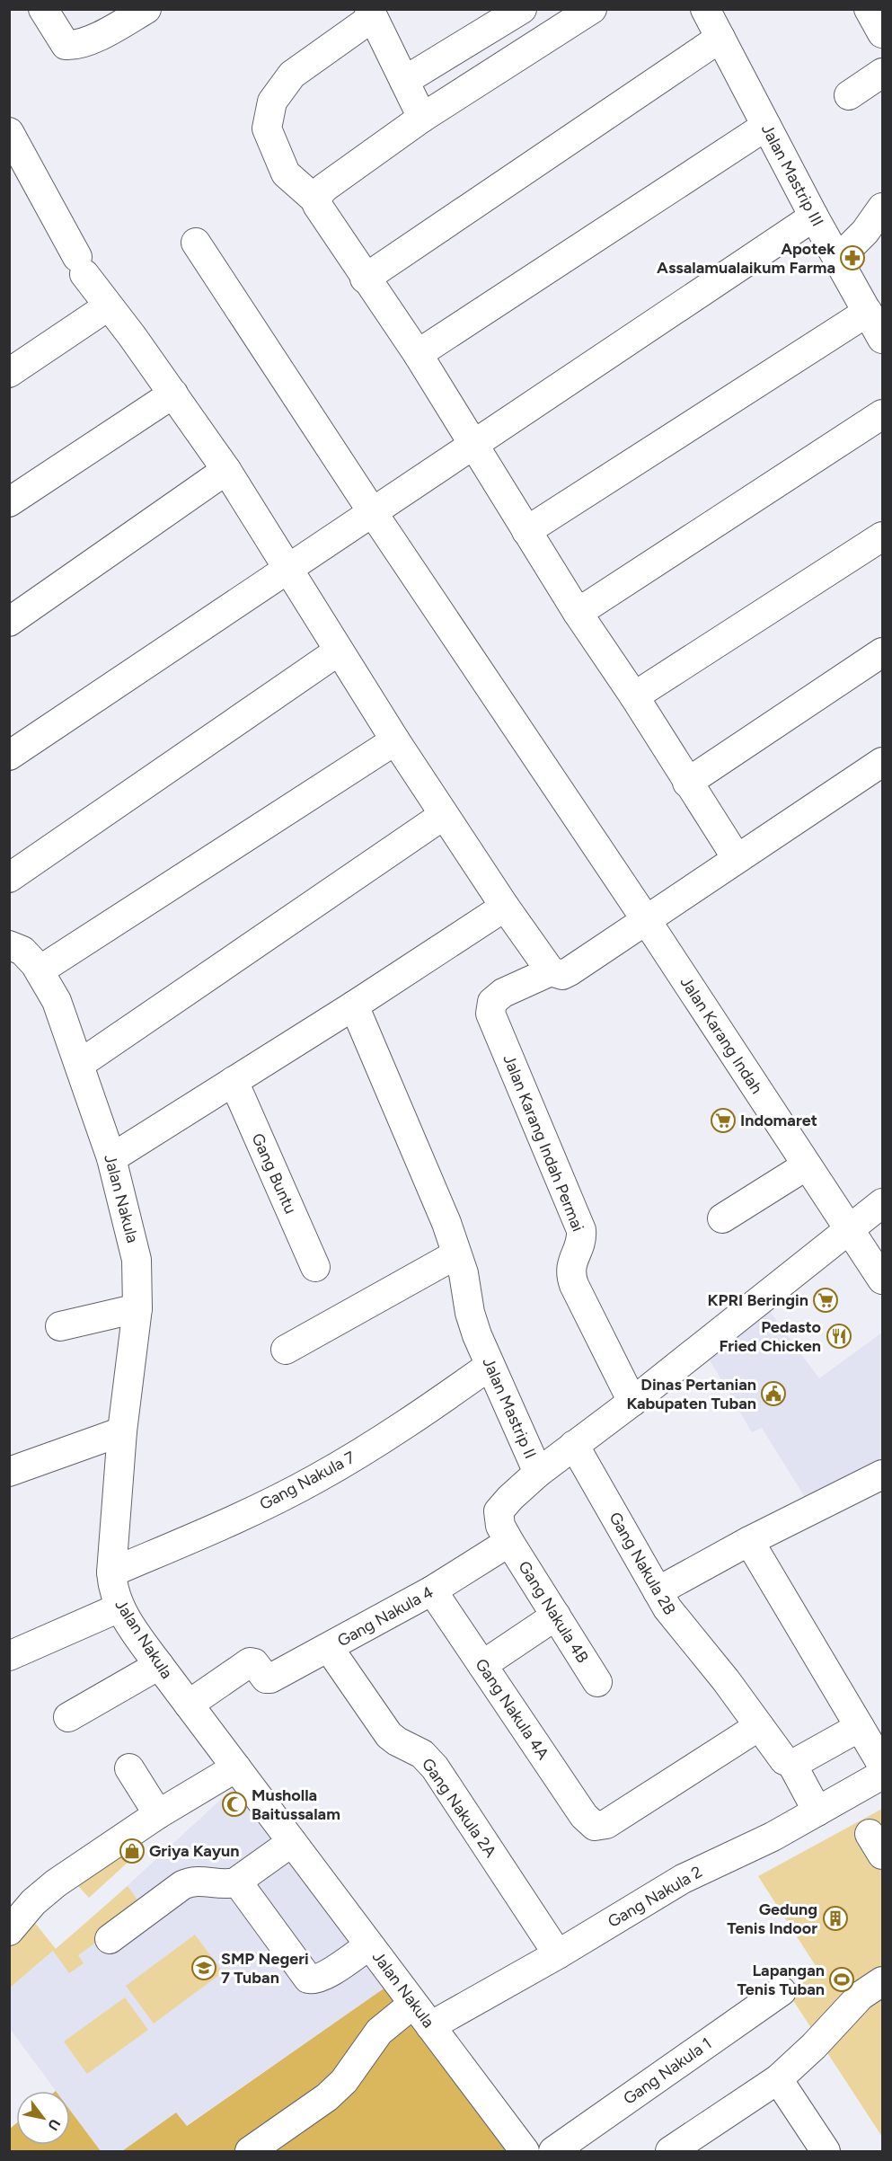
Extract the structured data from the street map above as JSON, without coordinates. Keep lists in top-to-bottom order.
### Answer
{
  "streets": {
    "street": [
      "Jalan Mastrip III",
      "Jalan Karang Indah",
      "Jalan Karang Indah Permai",
      "Gang Buntu",
      "Jalan Nakula",
      "Jalan Mastrip II",
      "Gang Nakula 7",
      "Gang Nakula 2B",
      "Gang Nakula 4B",
      "Gang Nakula 4",
      "Gang Nakula 4A",
      "Gang Nakula 2A",
      "Gang Nakula 2",
      "Gang Nakula 1"
    ]
  },
  "crossings": [
    ["Jalan Karang Indah", "Jalan Karang Indah Permai"],
    ["Jalan Karang Indah", "Jalan Mastrip II"],
    ["Jalan Karang Indah Permai", "Jalan Mastrip II"],
    ["Jalan Nakula", "Gang Nakula 7"],
    ["Jalan Nakula", "Gang Nakula 4"],
    ["Jalan Nakula", "Gang Nakula 2"],
    ["Jalan Mastrip II", "Gang Nakula 7"],
    ["Jalan Mastrip II", "Gang Nakula 2B"],
    ["Gang Nakula 2B", "Gang Nakula 4A"],
    ["Gang Nakula 2B", "Gang Nakula 2"],
    ["Gang Nakula 4B", "Gang Nakula 4"],
    ["Gang Nakula 4", "Gang Nakula 4A"],
    ["Gang Nakula 4", "Gang Nakula 2A"],
    ["Gang Nakula 2A", "Gang Nakula 2"]
  ],
  "places": {
    "pharmacy": ["Apotek Assalamualaikum Farma"],
    "supermarket": ["Indomaret", "KPRI Beringin"],
    "restaurant": ["Pedasto Fried Chicken"],
    "public building": ["Dinas Pertanian Kabupaten Tuban"],
    "mosque": ["Musholla Baitussalam"],
    "shop": ["Griya Kayun"],
    "building": ["Gedung Tenis Indoor"],
    "school or university": ["SMP Negeri 7 Tuban"],
    "sports": ["Lapangan Tenis Tuban"]
  },
  "north": "bottom right"
}
